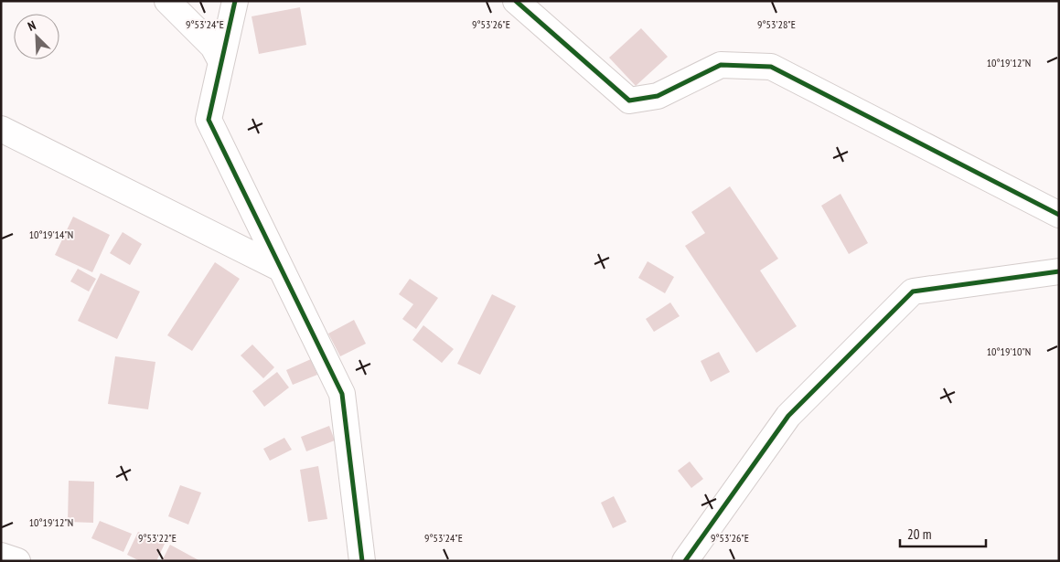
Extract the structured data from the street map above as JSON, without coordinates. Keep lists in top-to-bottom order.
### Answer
{
  "scale_bar": "20 m",
  "north": "top left",
  "coordinates": [
    "9°53'24\"E",
    "9°53'26\"E",
    "9°53'28\"E",
    "10°19'12\"N",
    "10°19'14\"N",
    "10°19'10\"N",
    "9°53'22\"E"
  ]
}
